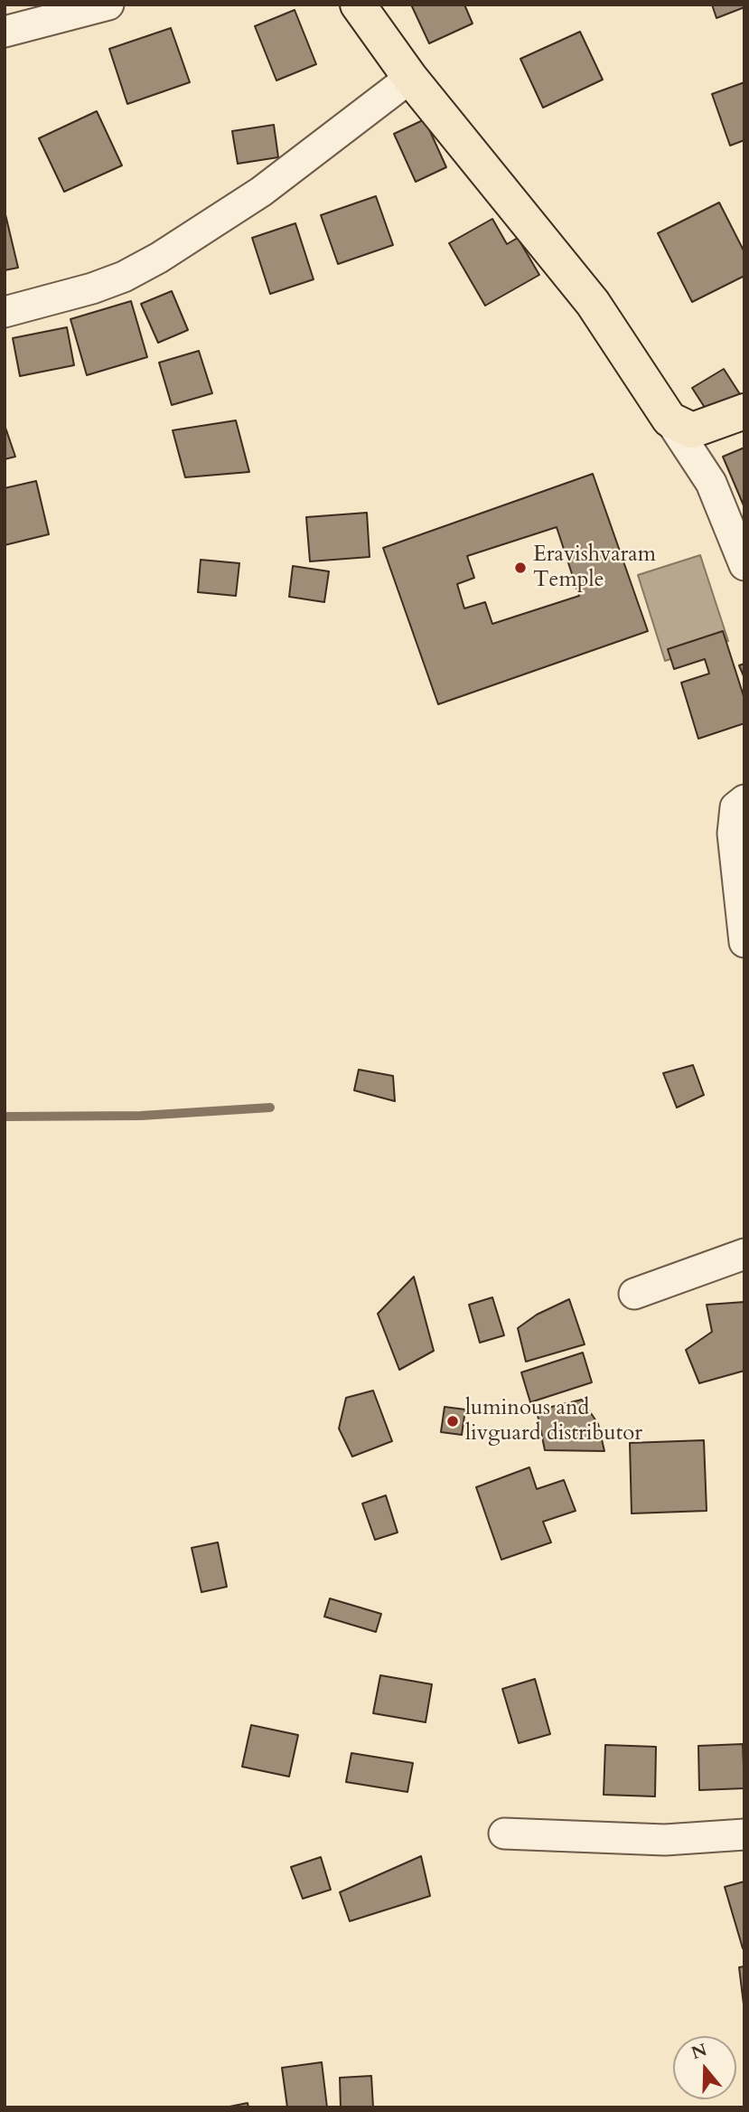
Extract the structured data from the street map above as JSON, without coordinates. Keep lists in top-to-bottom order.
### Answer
{
  "places": ["Eravishvaram Temple", "luminous and livguard distributor"],
  "north": "top"
}
